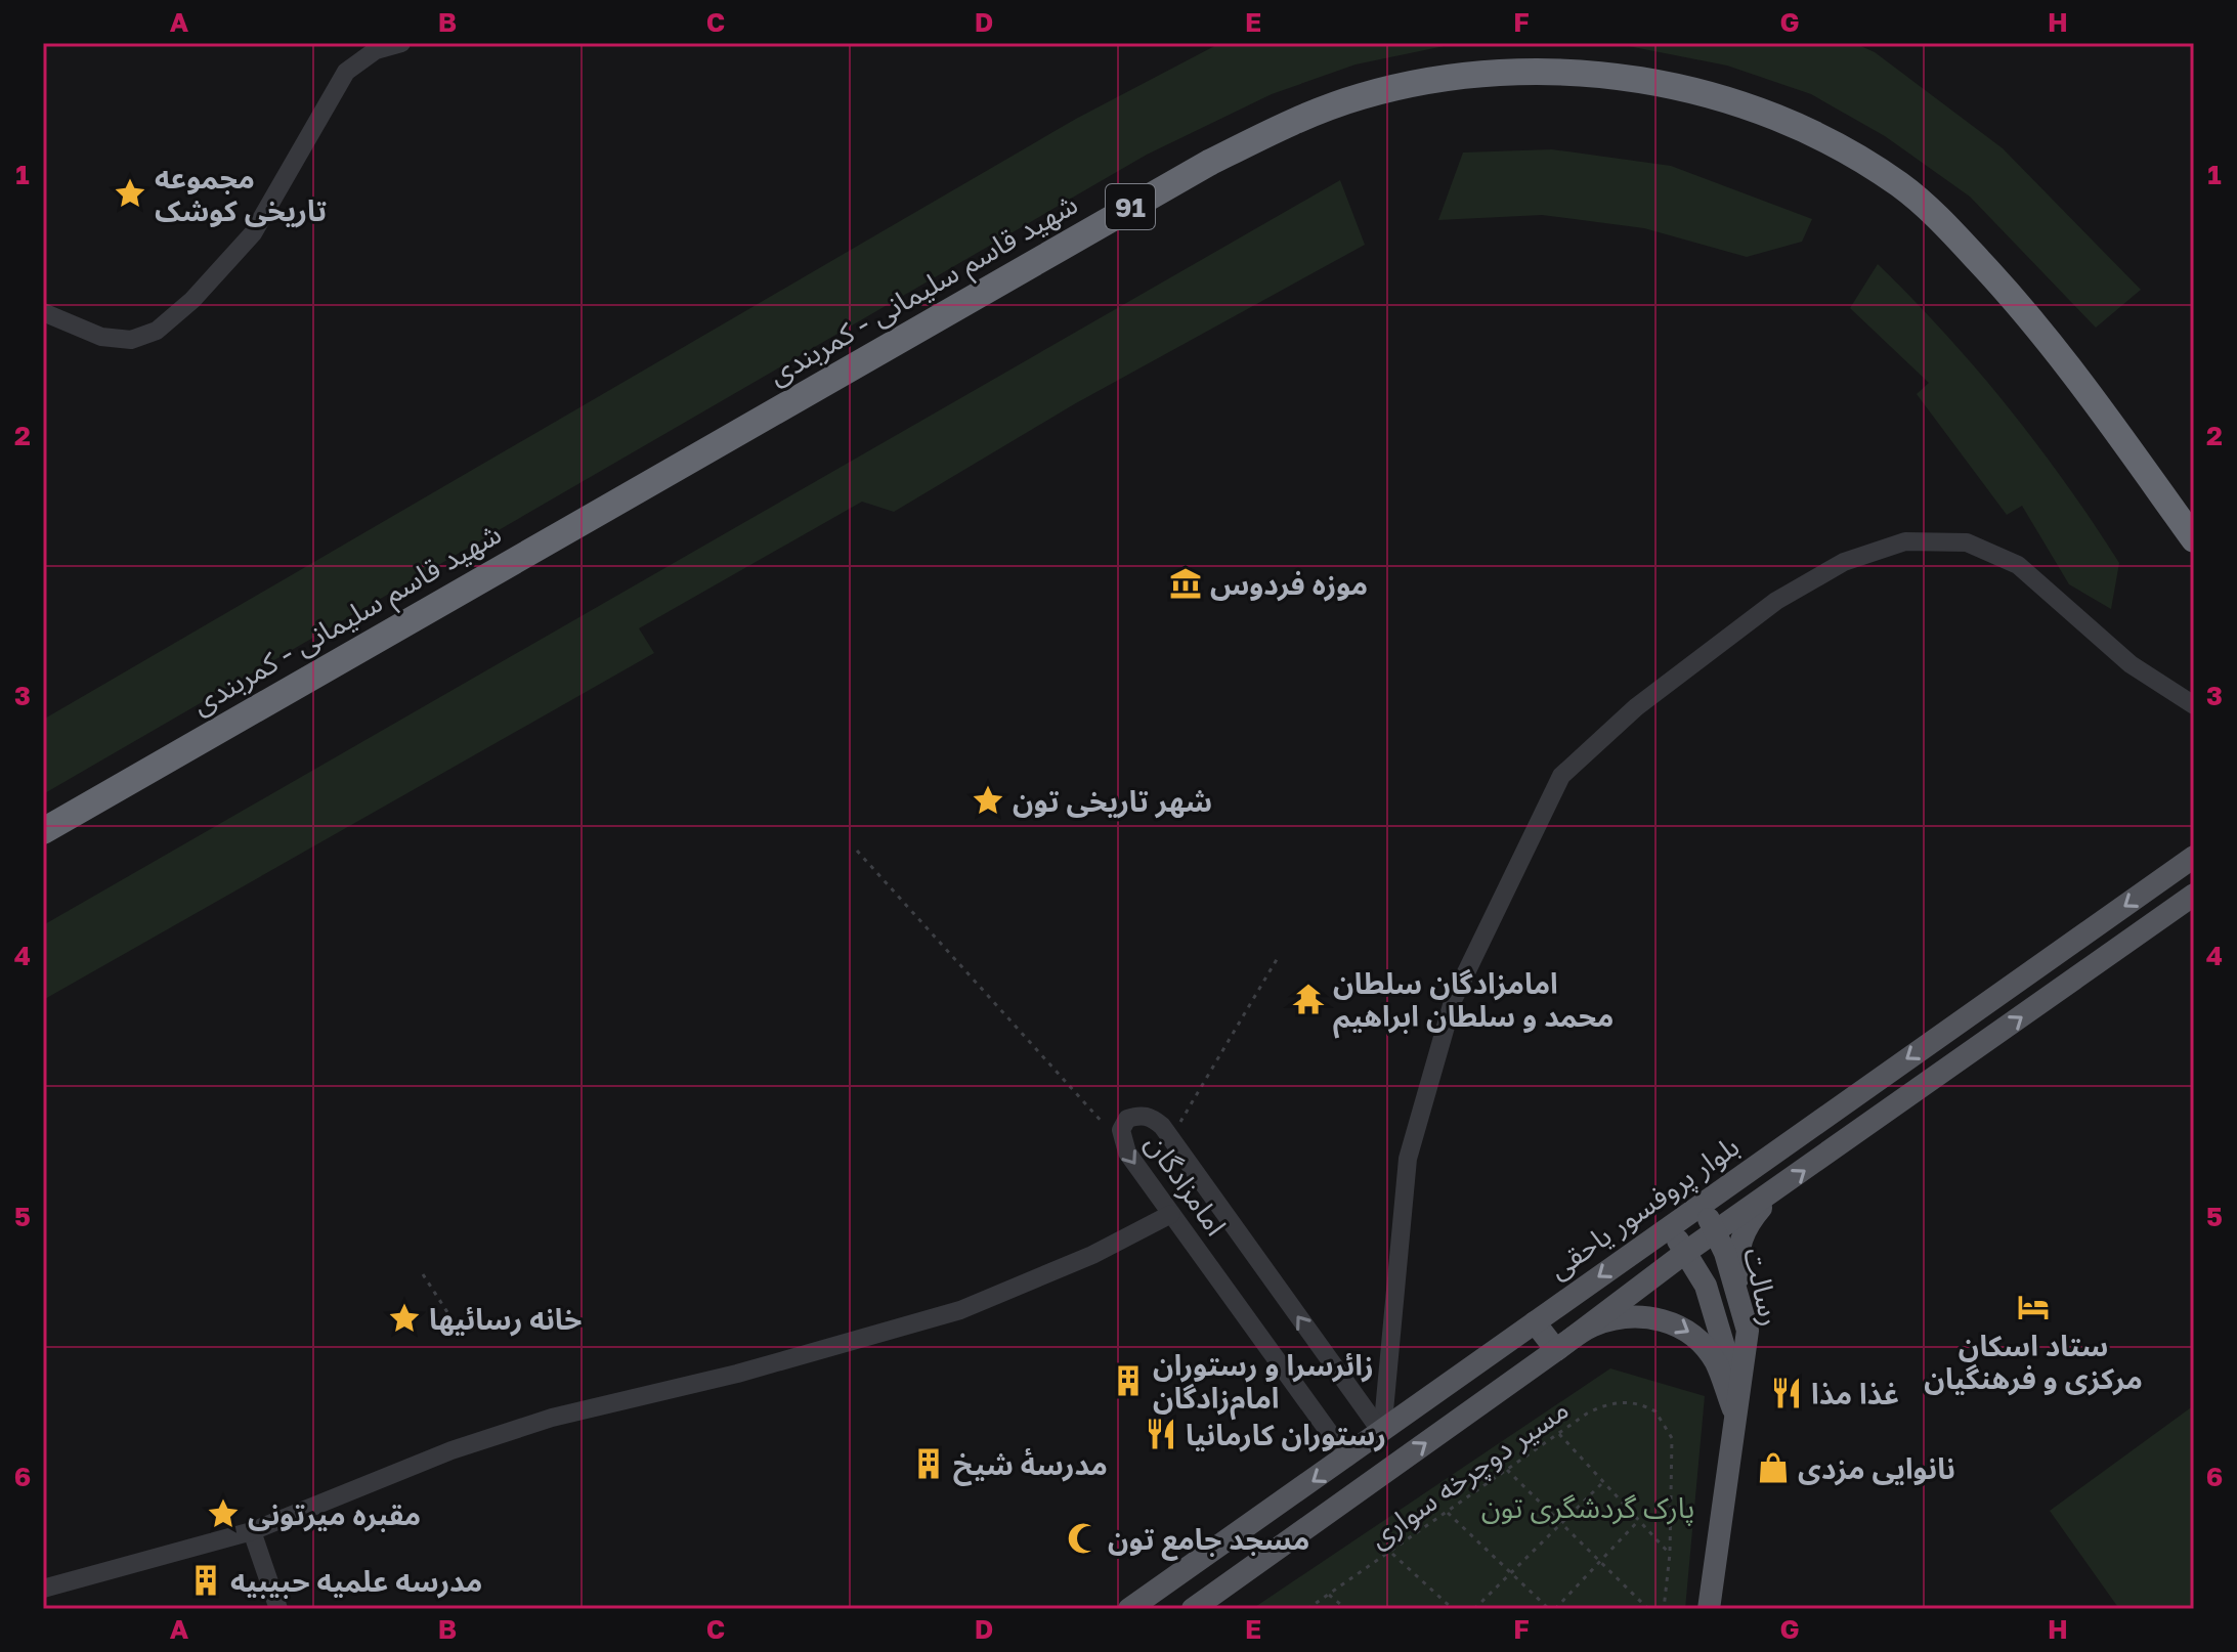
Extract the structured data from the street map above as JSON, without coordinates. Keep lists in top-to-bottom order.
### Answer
{
  "streets": {
    "highway": ["91", "شهید قاسم سلیمانی - کمربندی"],
    "main road": ["بلوار پروفسور یاحقی", "رسالت"],
    "street": ["امامزادگان"],
    "path": ["مسیر دوچرخه سواری"]
  },
  "crossings": [
    ["91", "شهید قاسم سلیمانی - کمربندی"],
    ["امامزادگان", "بلوار پروفسور یاحقی"],
    ["بلوار پروفسور یاحقی", "رسالت"]
  ],
  "parks": ["پارک گردشگری تون"],
  "places": {
    "place": [
      "مجموعه تاریخی کوشک",
      "شهر تاریخی تون",
      "خانه رسائیها",
      "مقبره میرتونی"
    ],
    "museum": ["موزه فردوس"],
    "temple": ["امامزادگان سلطان محمد و سلطان ابراهیم"],
    "hotel": ["ستاد اسکان مرکزی و فرهنگیان"],
    "building": ["زائرسرا و رستوران امام‌زادگان", "مدرسهٔ شیخ", "مدرسه علمیه حبیبیه"],
    "restaurant": ["غذا مذا", "رستوران کارمانیا"],
    "shop": ["نانوایی مزدی"],
    "mosque": ["مسجد جامع تون"]
  },
  "grid": {
    "columns": [
      "A",
      "B",
      "C",
      "D",
      "E",
      "F",
      "G",
      "H"
    ],
    "rows": [
      "1",
      "2",
      "3",
      "4",
      "5",
      "6"
    ]
  }
}
